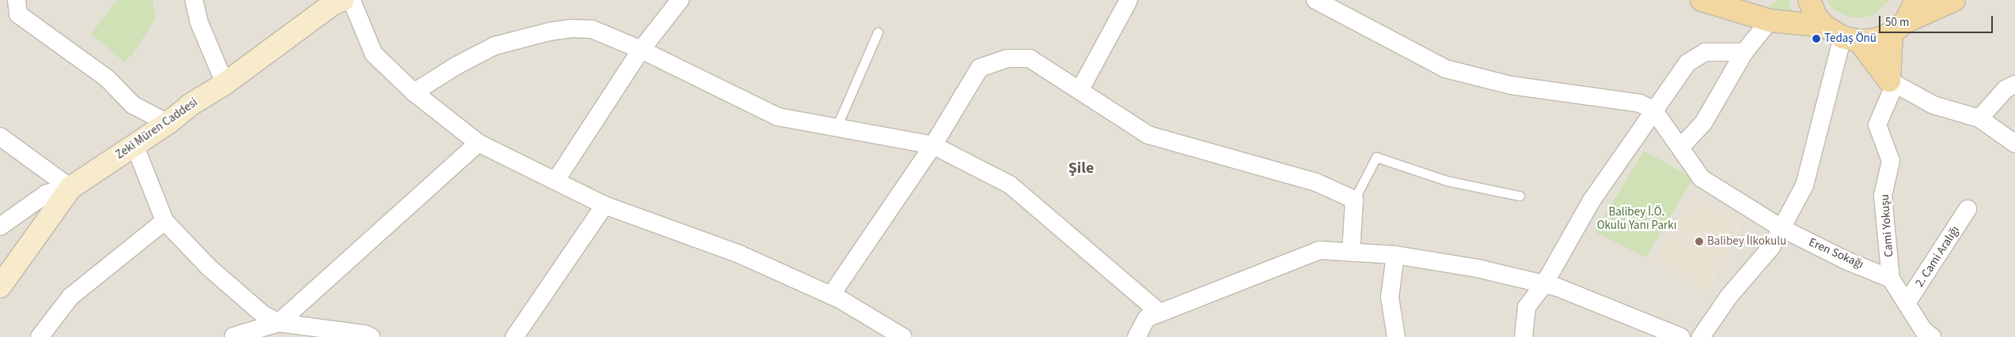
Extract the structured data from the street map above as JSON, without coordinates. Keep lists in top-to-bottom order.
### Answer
{
  "streets": {
    "street": [
      "Zeki Müren Caddesi",
      "Cami Yokuşu",
      "Eren Sokağı",
      "2. Cami Aralığı"
    ]
  },
  "crossings": [
    ["Cami Yokuşu", "Eren Sokağı"],
    ["Cami Yokuşu", "2. Cami Aralığı"]
  ],
  "districts": ["Şile"],
  "parks": ["Balibey İ.Ö. Okulu Yanı Parkı"],
  "places": ["Tedaş Önü", "Balibey İlkokulu"],
  "scale_bar": "50 m"
}
